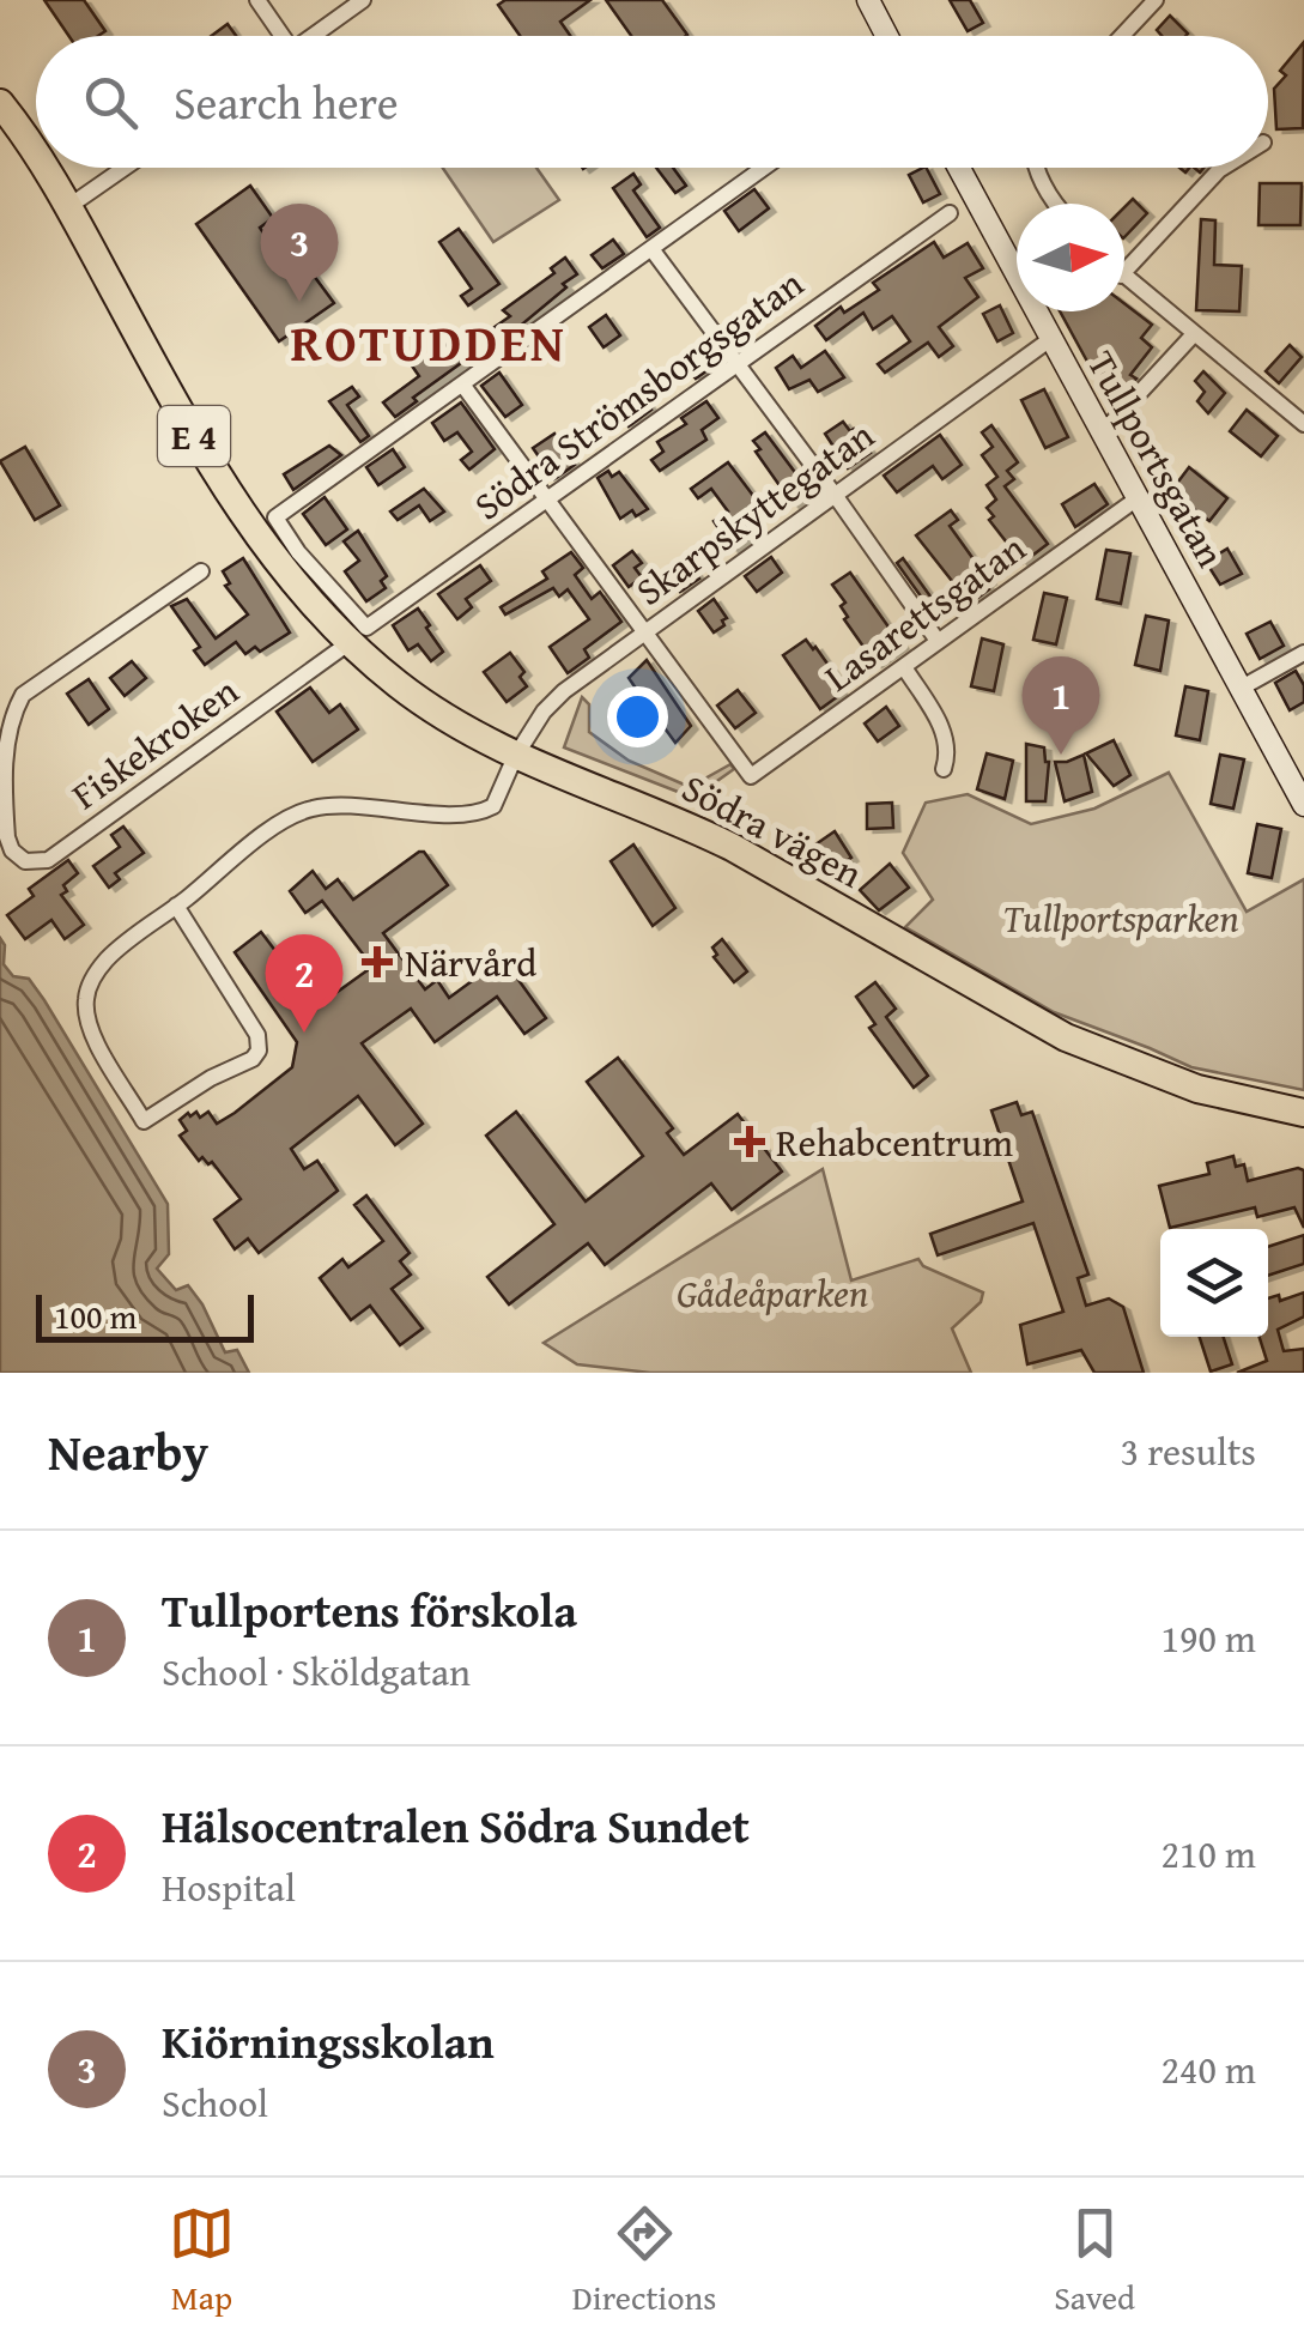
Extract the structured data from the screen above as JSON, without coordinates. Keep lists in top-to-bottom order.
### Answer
{
  "streets": {
    "highway": ["E 4", "Södra vägen"],
    "main road": ["Tullportsgatan"],
    "street": [
      "Södra Strömsborgsgatan",
      "Skarpskyttegatan",
      "Lasarettsgatan",
      "Fiskekroken"
    ]
  },
  "crossings": [
    ["Södra Strömsborgsgatan", "Fiskekroken"],
    ["Södra Strömsborgsgatan", "Södra vägen"],
    ["Tullportsgatan", "Skarpskyttegatan"],
    ["Tullportsgatan", "Lasarettsgatan"],
    ["Skarpskyttegatan", "Lasarettsgatan"],
    ["Skarpskyttegatan", "Södra vägen"],
    ["Fiskekroken", "Södra vägen"]
  ],
  "districts": ["ROTUDDEN"],
  "parks": ["Tullportsparken", "Gådeåparken"],
  "places": {
    "health": ["Närvård", "Rehabcentrum"]
  },
  "scale_bar": "100 m",
  "north": "right",
  "page": {
    "search": "Search here",
    "pins": ["3", "1", "2"],
    "scale": "100 m",
    "heading": ["Nearby", "3 results"],
    "list": [
      {
        "mark": "1",
        "name": "Tullportens förskola",
        "note": "School · Sköldgatan",
        "value": "190 m"
      },
      {
        "mark": "2",
        "name": "Hälsocentralen Södra Sundet",
        "note": "Hospital",
        "value": "210 m"
      },
      {
        "mark": "3",
        "name": "Kiörningsskolan",
        "note": "School",
        "value": "240 m"
      }
    ],
    "nav": ["Map", "Directions", "Saved"]
  }
}
